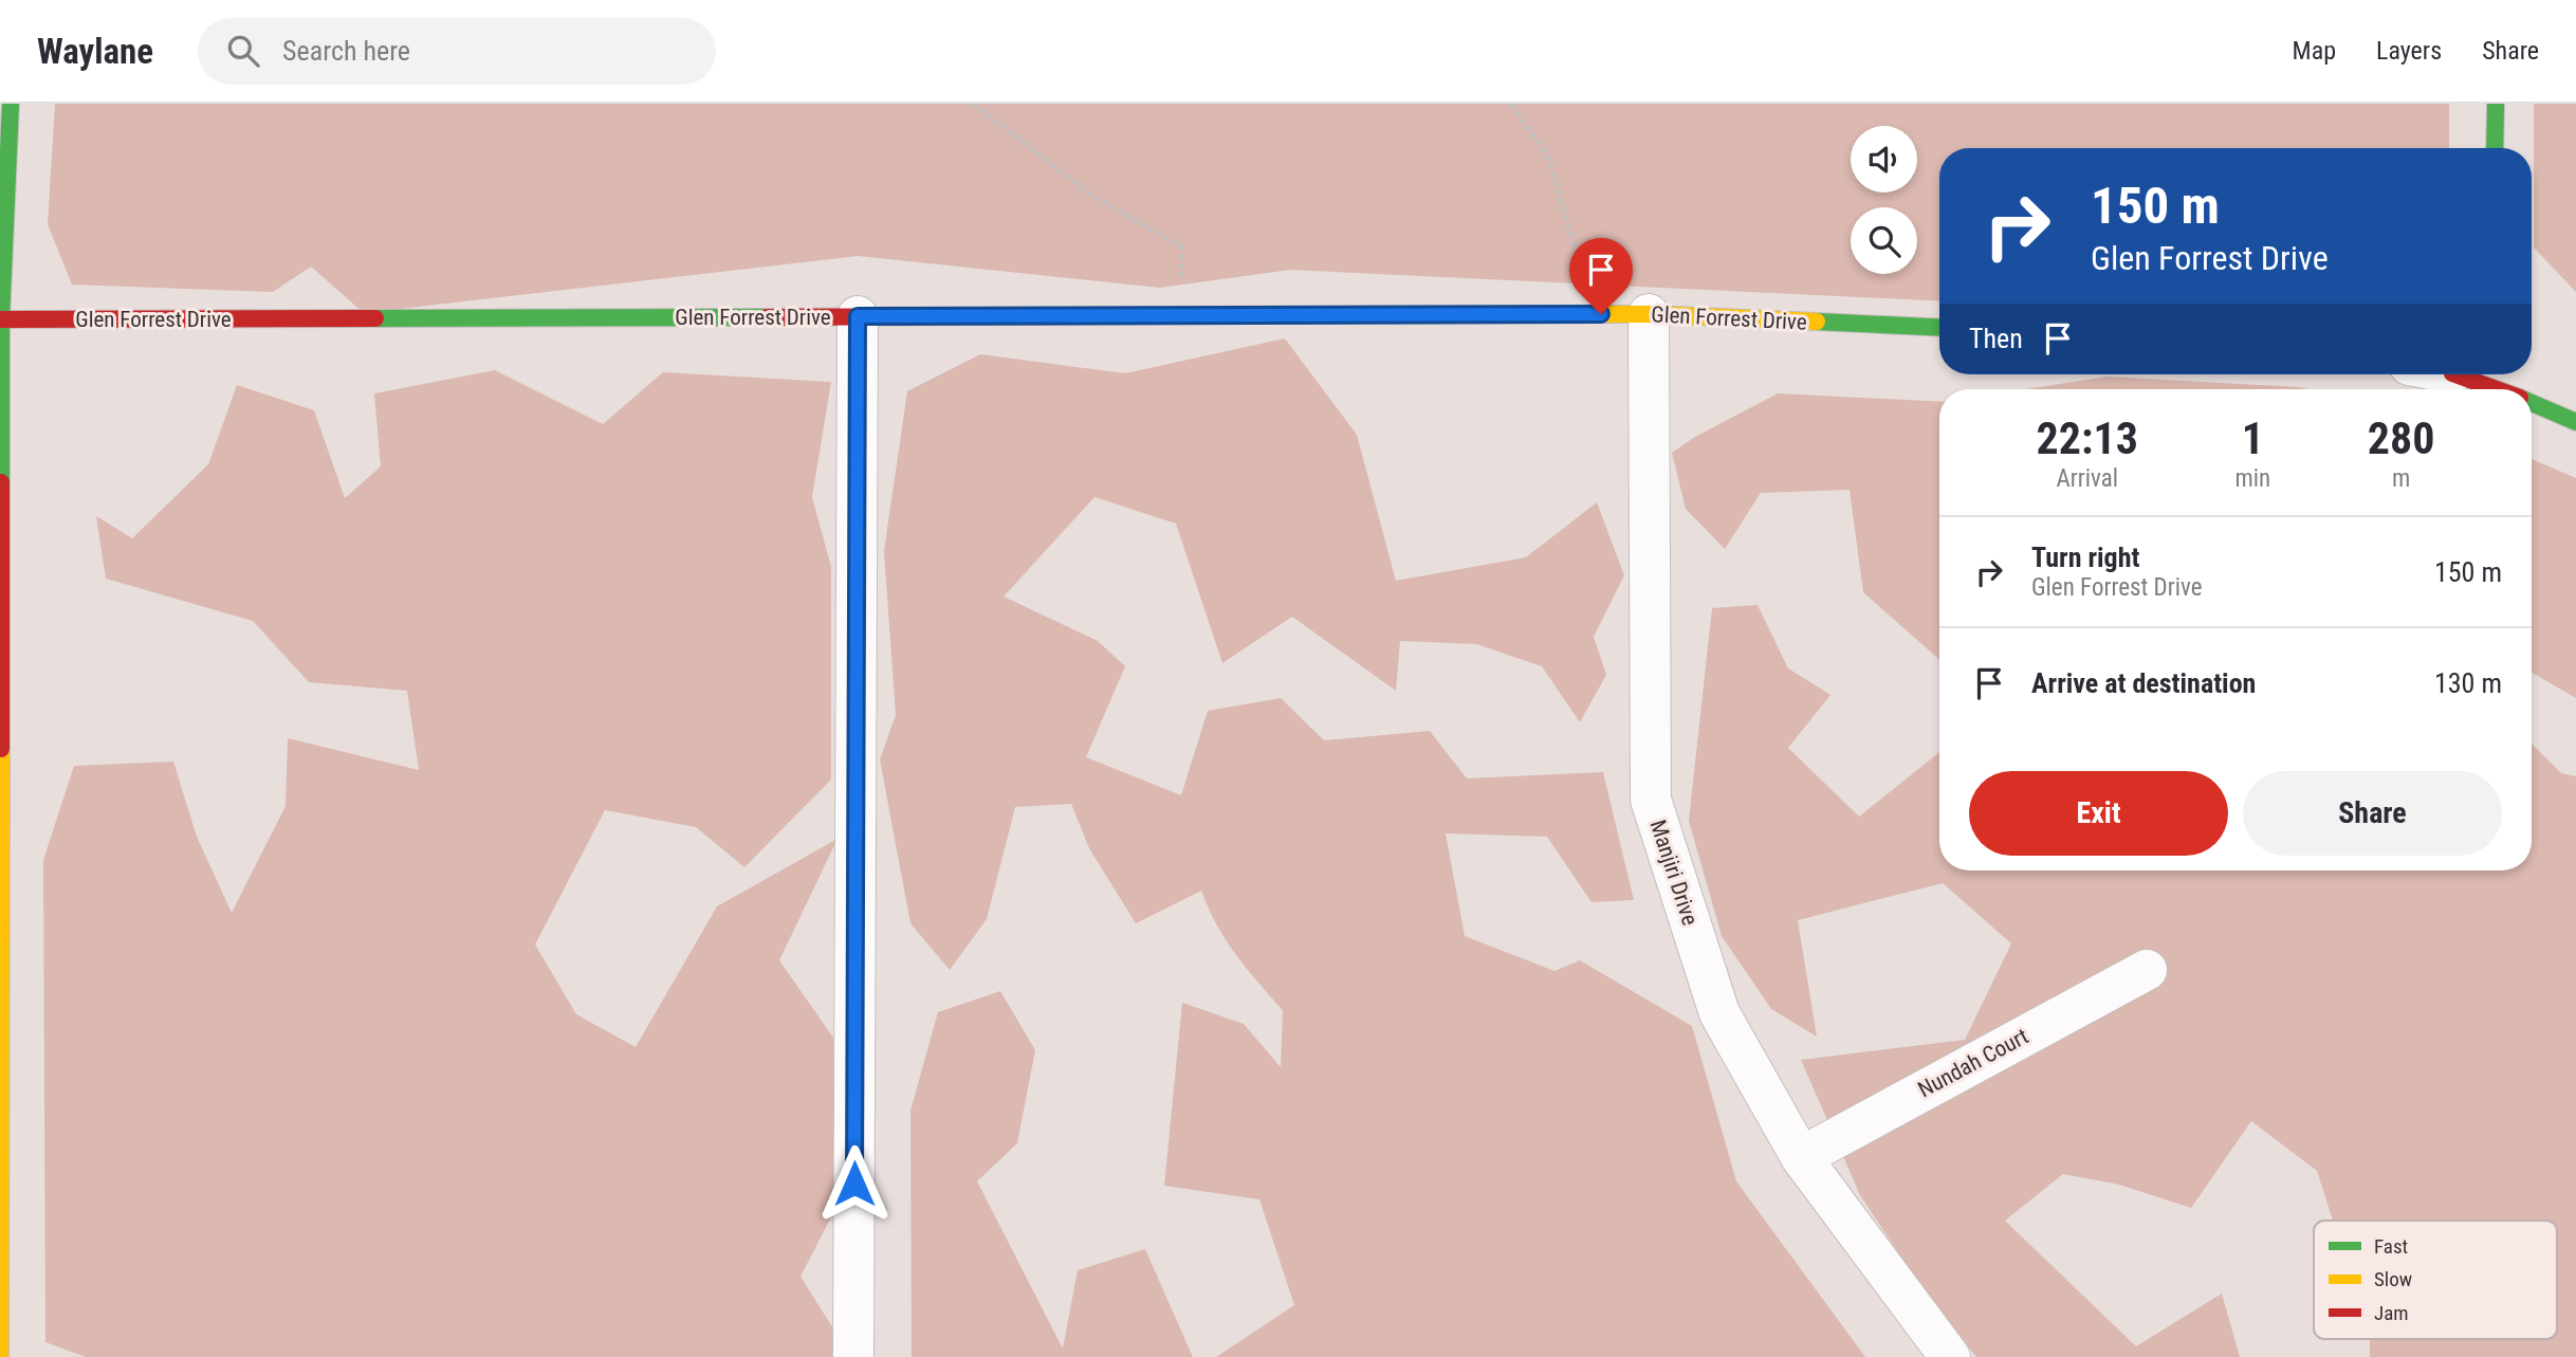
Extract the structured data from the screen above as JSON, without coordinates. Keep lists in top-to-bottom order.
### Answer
{
  "streets": {
    "street": ["Glen Forrest Drive", "Manjiri Drive", "Nundah Court"]
  },
  "crossings": [
    ["Glen Forrest Drive", "Manjiri Drive"],
    ["Manjiri Drive", "Nundah Court"]
  ],
  "legend": ["Fast", "Slow", "Jam"],
  "page": {
    "header": "Waylane",
    "search": "Search here",
    "nav": ["Map", "Layers", "Share"],
    "turn": ["150 m", "Glen Forrest Drive"],
    "then": "Then",
    "eta": [
      "22:13",
      "Arrival",
      "1",
      "min",
      "280",
      "m"
    ],
    "list": [
      {
        "name": "Turn right",
        "note": "Glen Forrest Drive",
        "value": "150 m"
      },
      {
        "name": "Arrive at destination",
        "value": "130 m"
      }
    ],
    "buttons": ["Exit", "Share"]
  }
}
